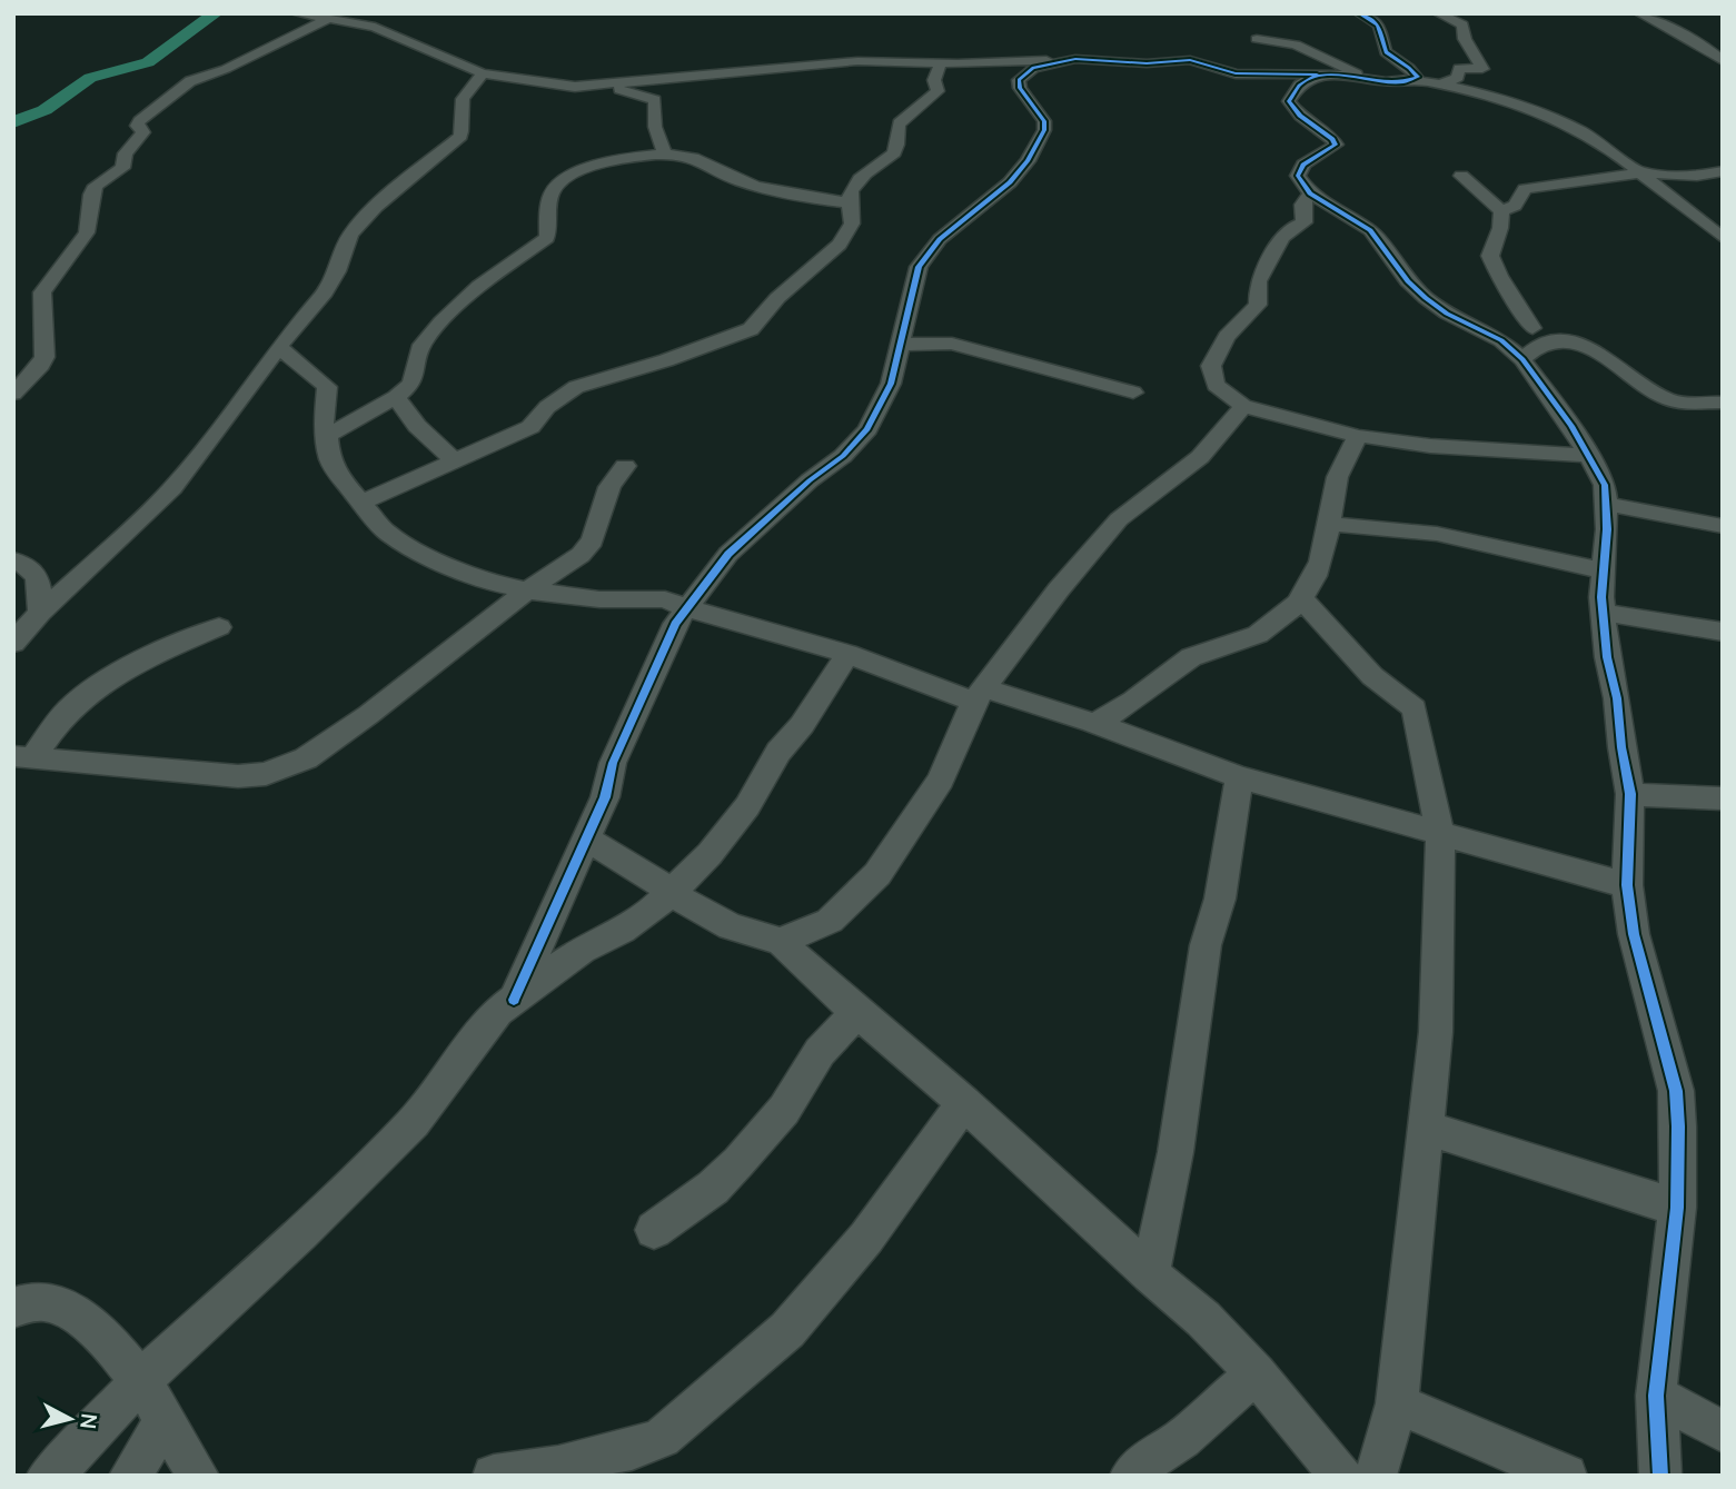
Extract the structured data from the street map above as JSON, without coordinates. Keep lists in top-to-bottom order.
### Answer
{
  "north": "right"
}
